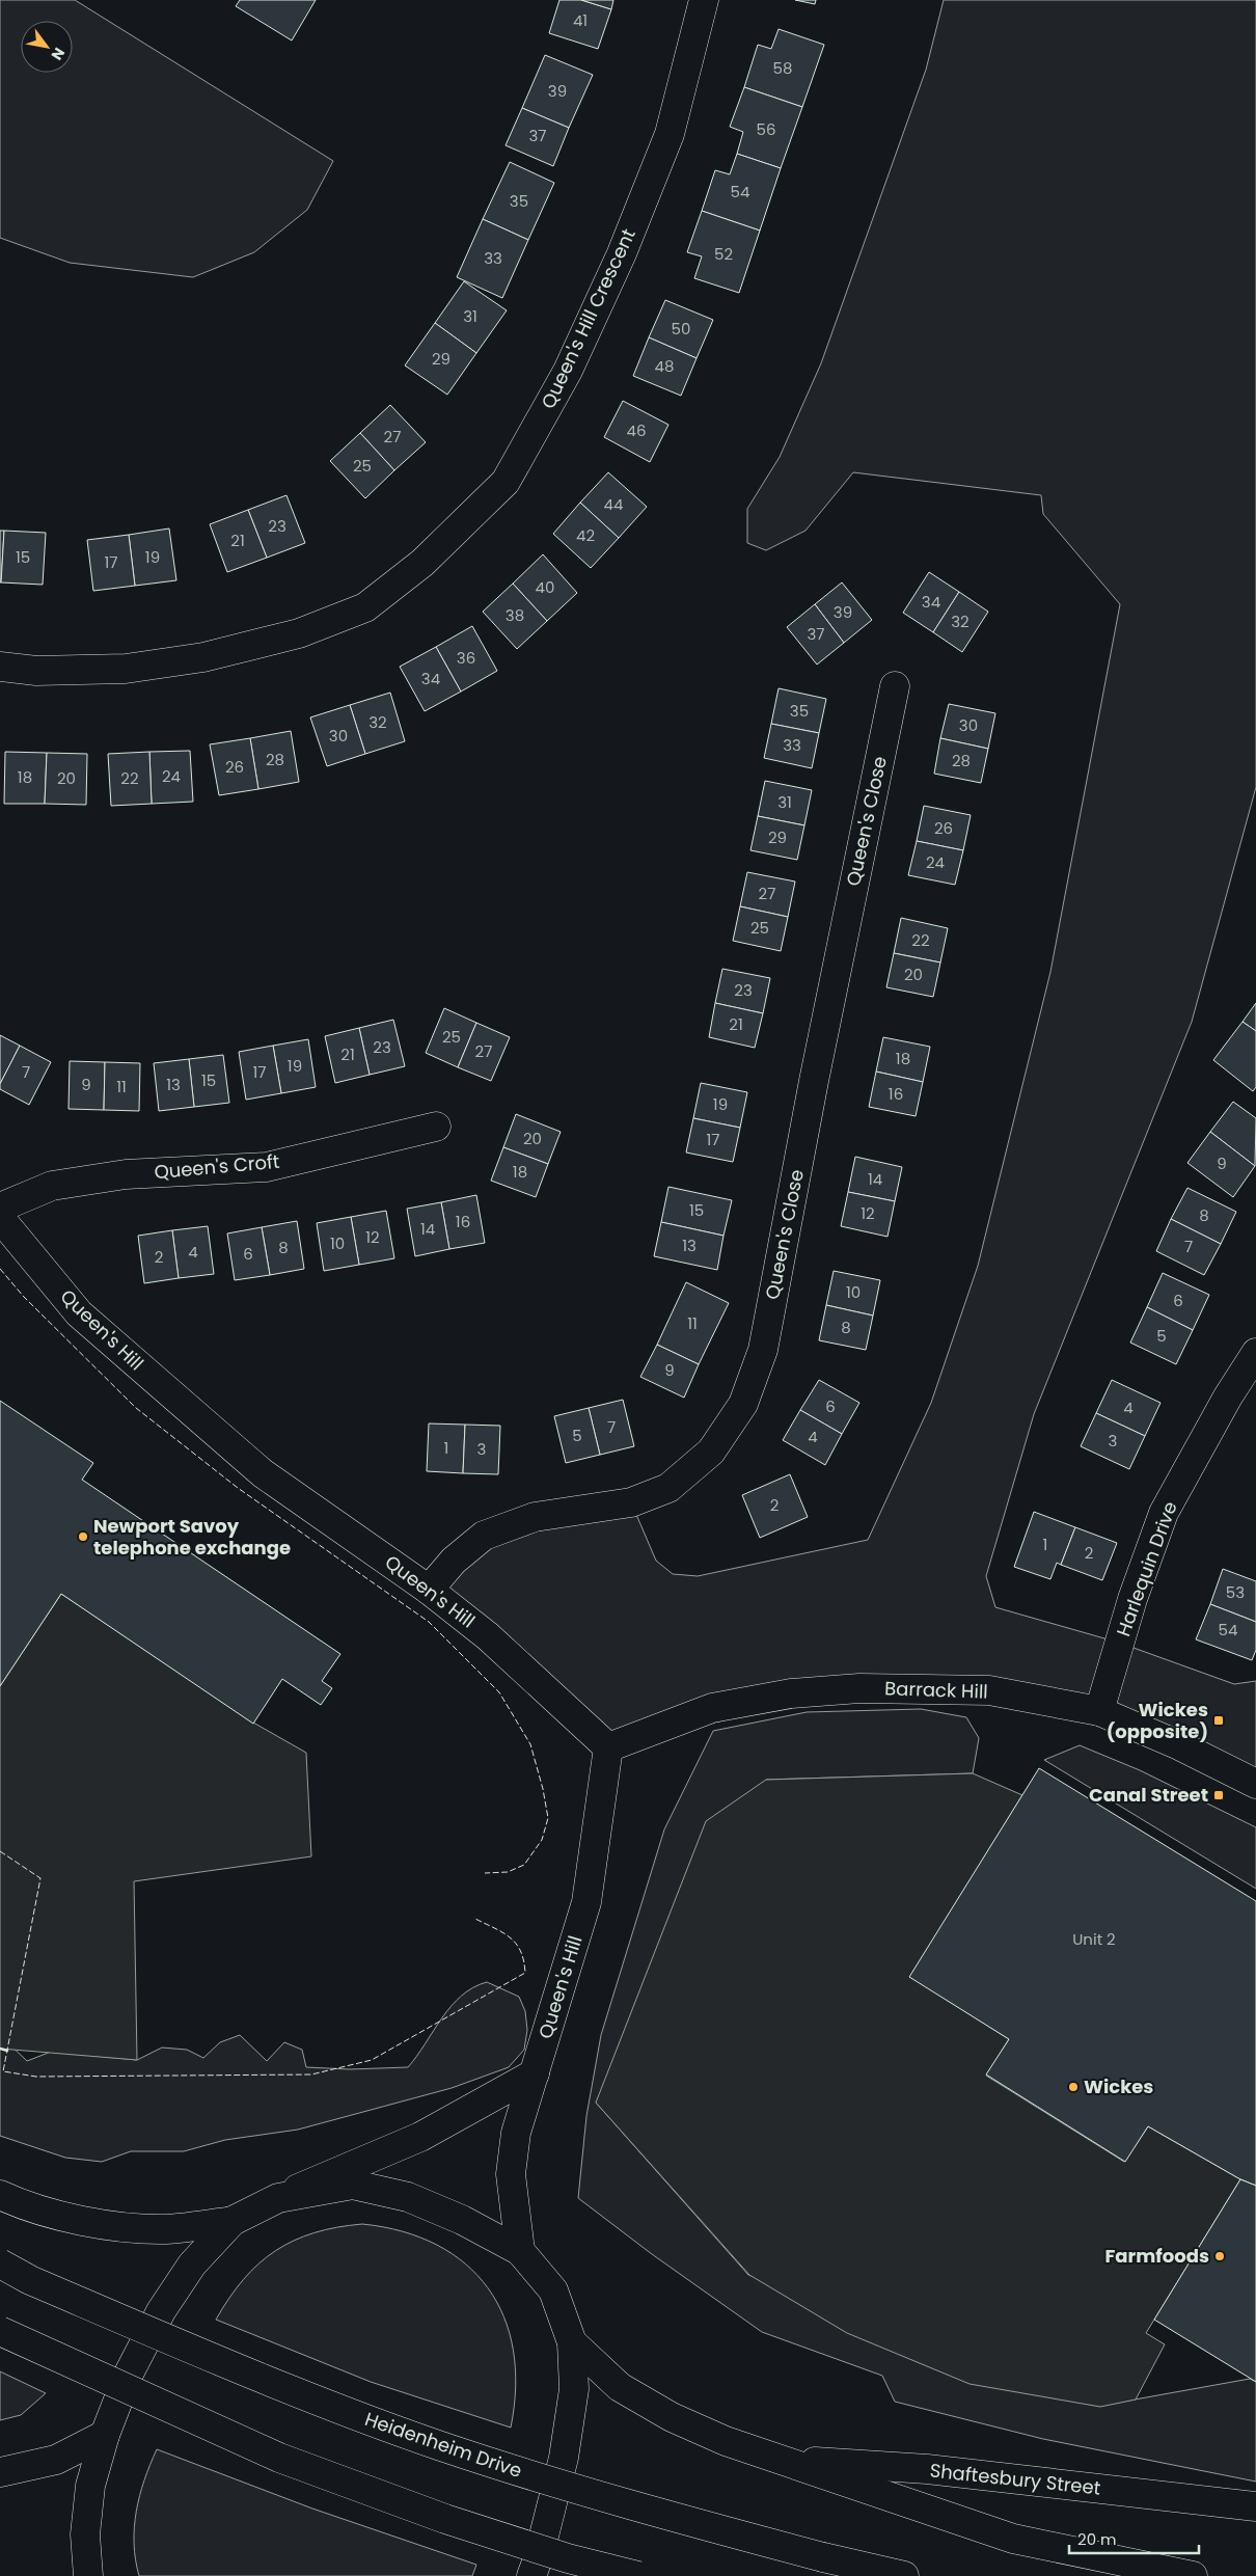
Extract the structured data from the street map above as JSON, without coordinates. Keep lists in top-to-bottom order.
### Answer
{
  "streets": {
    "main road": [
      "Queen's Hill Crescent",
      "Queen's Close",
      "Queen's Croft",
      "Queen's Hill",
      "Harlequin Drive",
      "Barrack Hill",
      "Heidenheim Drive",
      "Shaftesbury Street"
    ]
  },
  "crossings": [
    ["Queen's Close", "Queen's Hill"],
    ["Queen's Hill", "Barrack Hill"],
    ["Harlequin Drive", "Barrack Hill"]
  ],
  "places": {
    "other": ["Newport Savoy telephone exchange", "Wickes", "Farmfoods"],
    "transit": ["Wickes (opposite)", "Canal Street"]
  },
  "house_numbers": [
    "41",
    "58",
    "39",
    "56",
    "37",
    "54",
    "35",
    "52",
    "33",
    "31",
    "50",
    "29",
    "48",
    "46",
    "27",
    "25",
    "44",
    "23",
    "42",
    "21",
    "15",
    "19",
    "17",
    "40",
    "34",
    "39",
    "38",
    "32",
    "37",
    "36",
    "34",
    "35",
    "32",
    "30",
    "30",
    "33",
    "28",
    "28",
    "26",
    "24",
    "18",
    "20",
    "22",
    "31",
    "26",
    "29",
    "24",
    "27",
    "25",
    "22",
    "20",
    "23",
    "21",
    "25",
    "23",
    "27",
    "21",
    "18",
    "19",
    "7",
    "17",
    "15",
    "9",
    "13",
    "11",
    "16",
    "19",
    "20",
    "17",
    "9",
    "18",
    "14",
    "15",
    "12",
    "8",
    "16",
    "14",
    "12",
    "10",
    "13",
    "7",
    "8",
    "4",
    "6",
    "2",
    "10",
    "6",
    "11",
    "8",
    "5",
    "9",
    "6",
    "4",
    "7",
    "5",
    "4",
    "3",
    "1",
    "3",
    "2",
    "1",
    "2",
    "53",
    "54",
    "Unit 2"
  ],
  "scale_bar": "20 m",
  "north": "bottom right"
}
